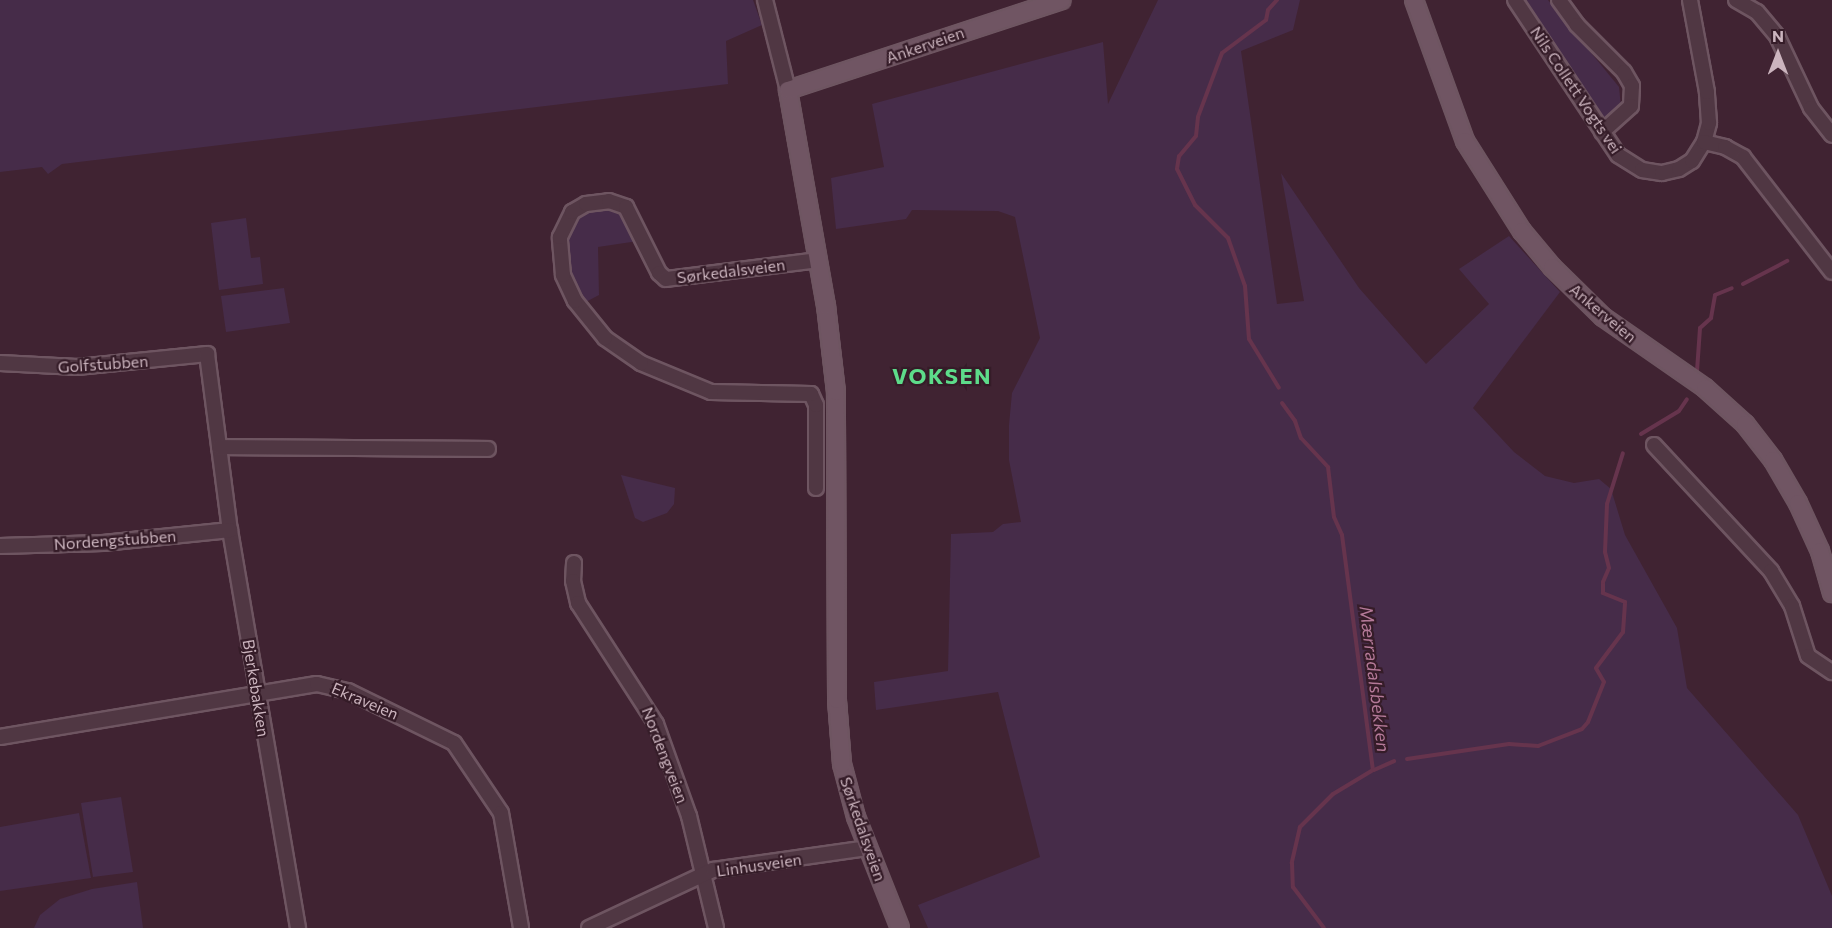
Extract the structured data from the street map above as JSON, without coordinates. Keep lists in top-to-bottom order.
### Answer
{
  "streets": {
    "main road": ["Ankerveien", "Sørkedalsveien"],
    "street": [
      "Nils Collett Vogts vei",
      "Golfstubben",
      "Nordengstubben",
      "Bjerkebakken",
      "Ekraveien",
      "Nordengveien",
      "Linhusveien"
    ]
  },
  "crossings": [
    ["Ankerveien", "Sørkedalsveien"],
    ["Sørkedalsveien", "Linhusveien"],
    ["Golfstubben", "Bjerkebakken"],
    ["Nordengstubben", "Bjerkebakken"],
    ["Bjerkebakken", "Ekraveien"],
    ["Nordengveien", "Linhusveien"]
  ],
  "districts": ["VOKSEN"],
  "water": ["Mærradalsbekken"],
  "north": "top"
}
